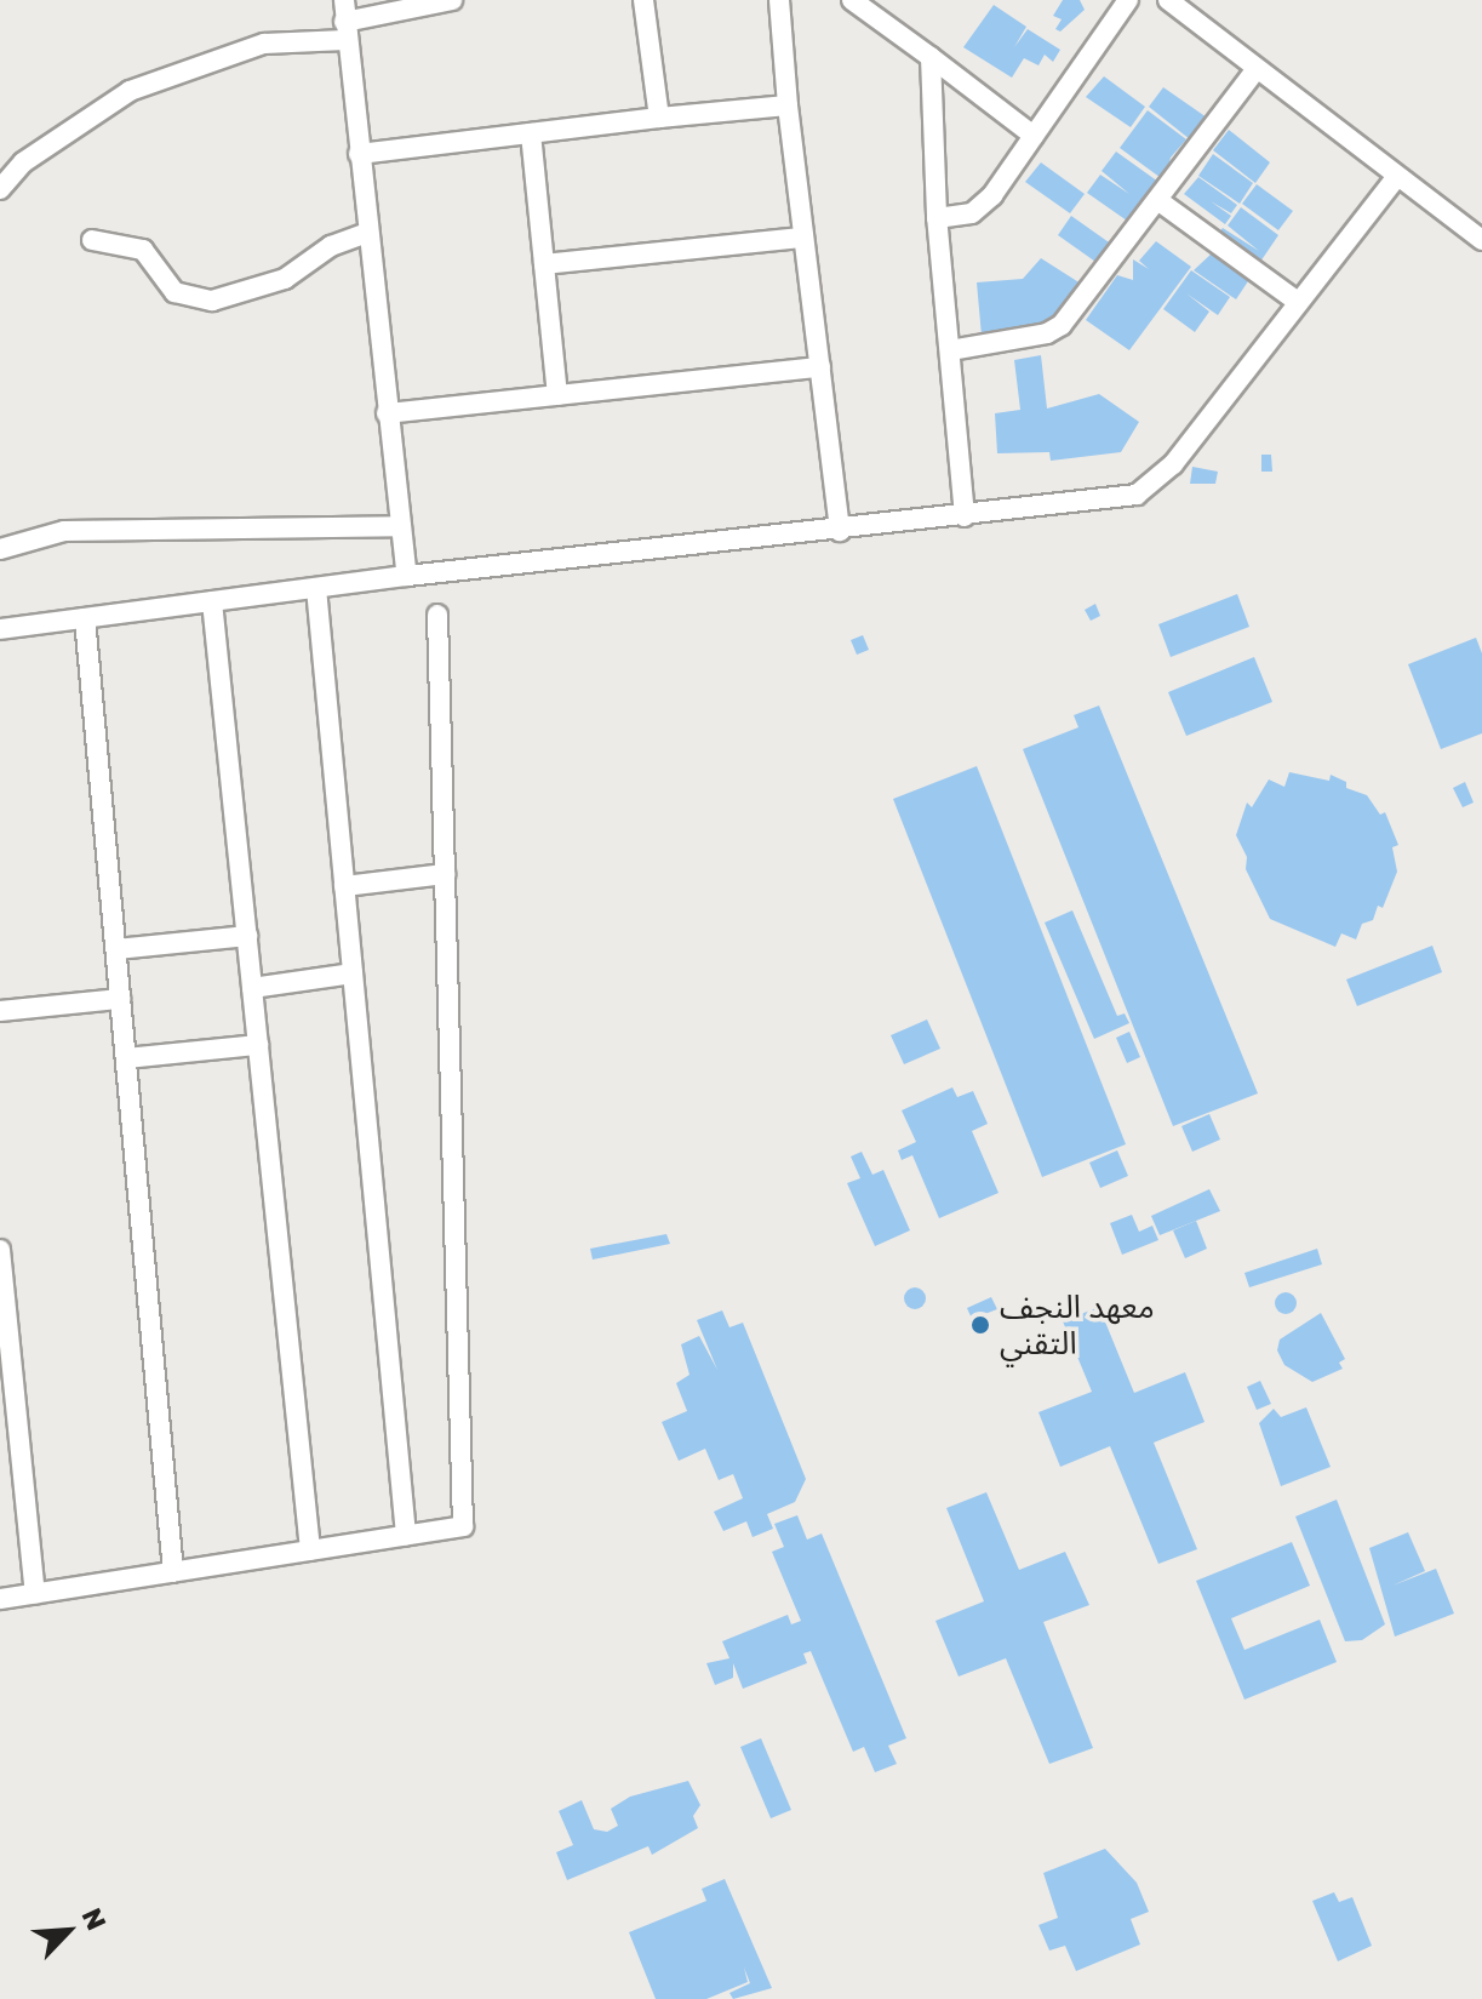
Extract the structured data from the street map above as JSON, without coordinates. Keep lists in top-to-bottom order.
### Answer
{
  "places": ["معهد النجف التقني"],
  "north": "top right"
}
